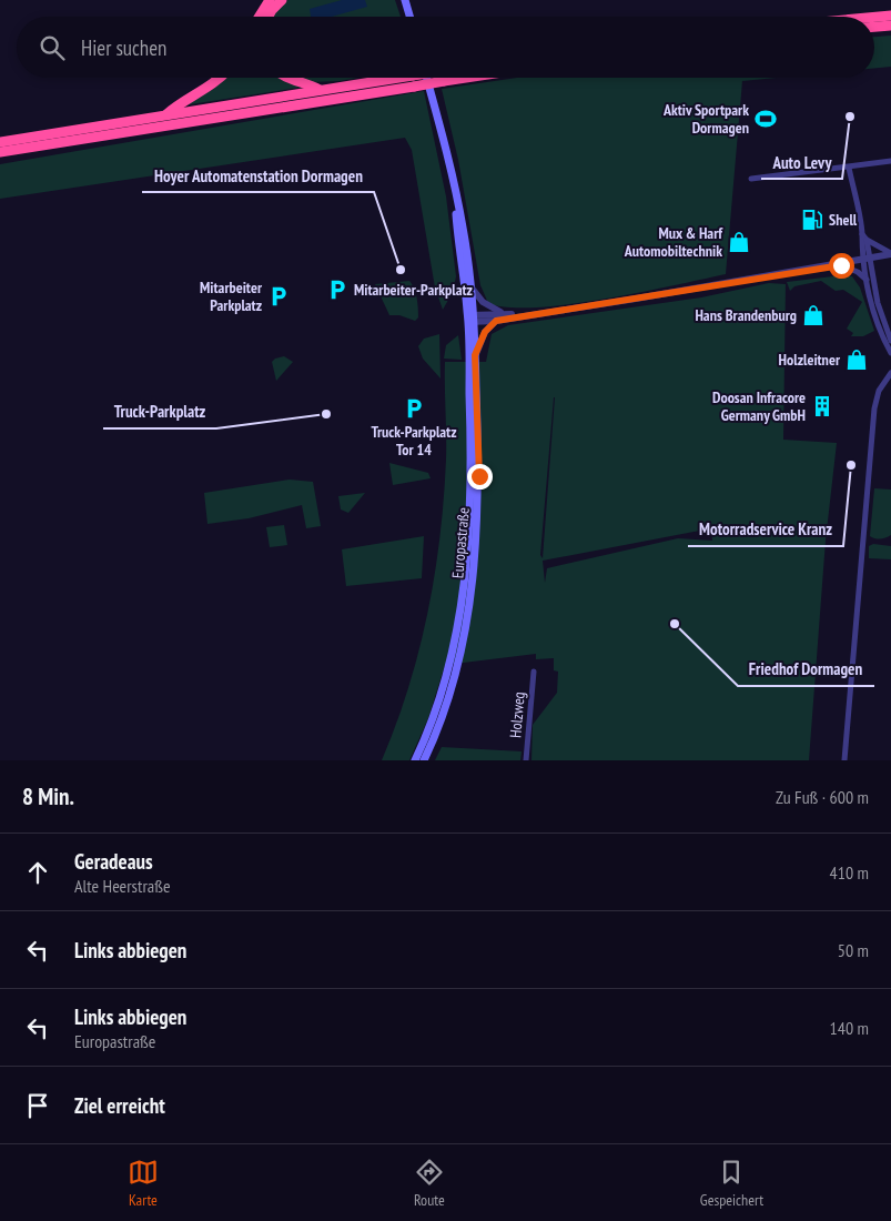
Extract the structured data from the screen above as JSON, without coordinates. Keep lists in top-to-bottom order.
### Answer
{
  "streets": {
    "main road": ["Europastraße"],
    "street": ["Holzweg"]
  },
  "places": {
    "other": [
      "Auto Levy",
      "Hoyer Automatenstation Dormagen",
      "Truck-Parkplatz",
      "Motorradservice Kranz",
      "Friedhof Dormagen"
    ],
    "sports": ["Aktiv Sportpark Dormagen"],
    "fuel station": ["Shell"],
    "shop": ["Mux & Harf Automobiltechnik", "Hans Brandenburg", "Holzleitner"],
    "parking": ["Mitarbeiter-Parkplatz", "Mitarbeiter Parkplatz", "Truck-Parkplatz Tor 14"],
    "building": ["Doosan Infracore Germany GmbH"]
  },
  "page": {
    "search": "Hier suchen",
    "heading": ["8 Min.", "Zu Fuß · 600 m"],
    "list": [
      ["Geradeaus", "Alte Heerstraße", "410 m"],
      ["Links abbiegen", "50 m"],
      ["Links abbiegen", "Europastraße", "140 m"],
      "Ziel erreicht"
    ],
    "nav": ["Karte", "Route", "Gespeichert"]
  }
}
